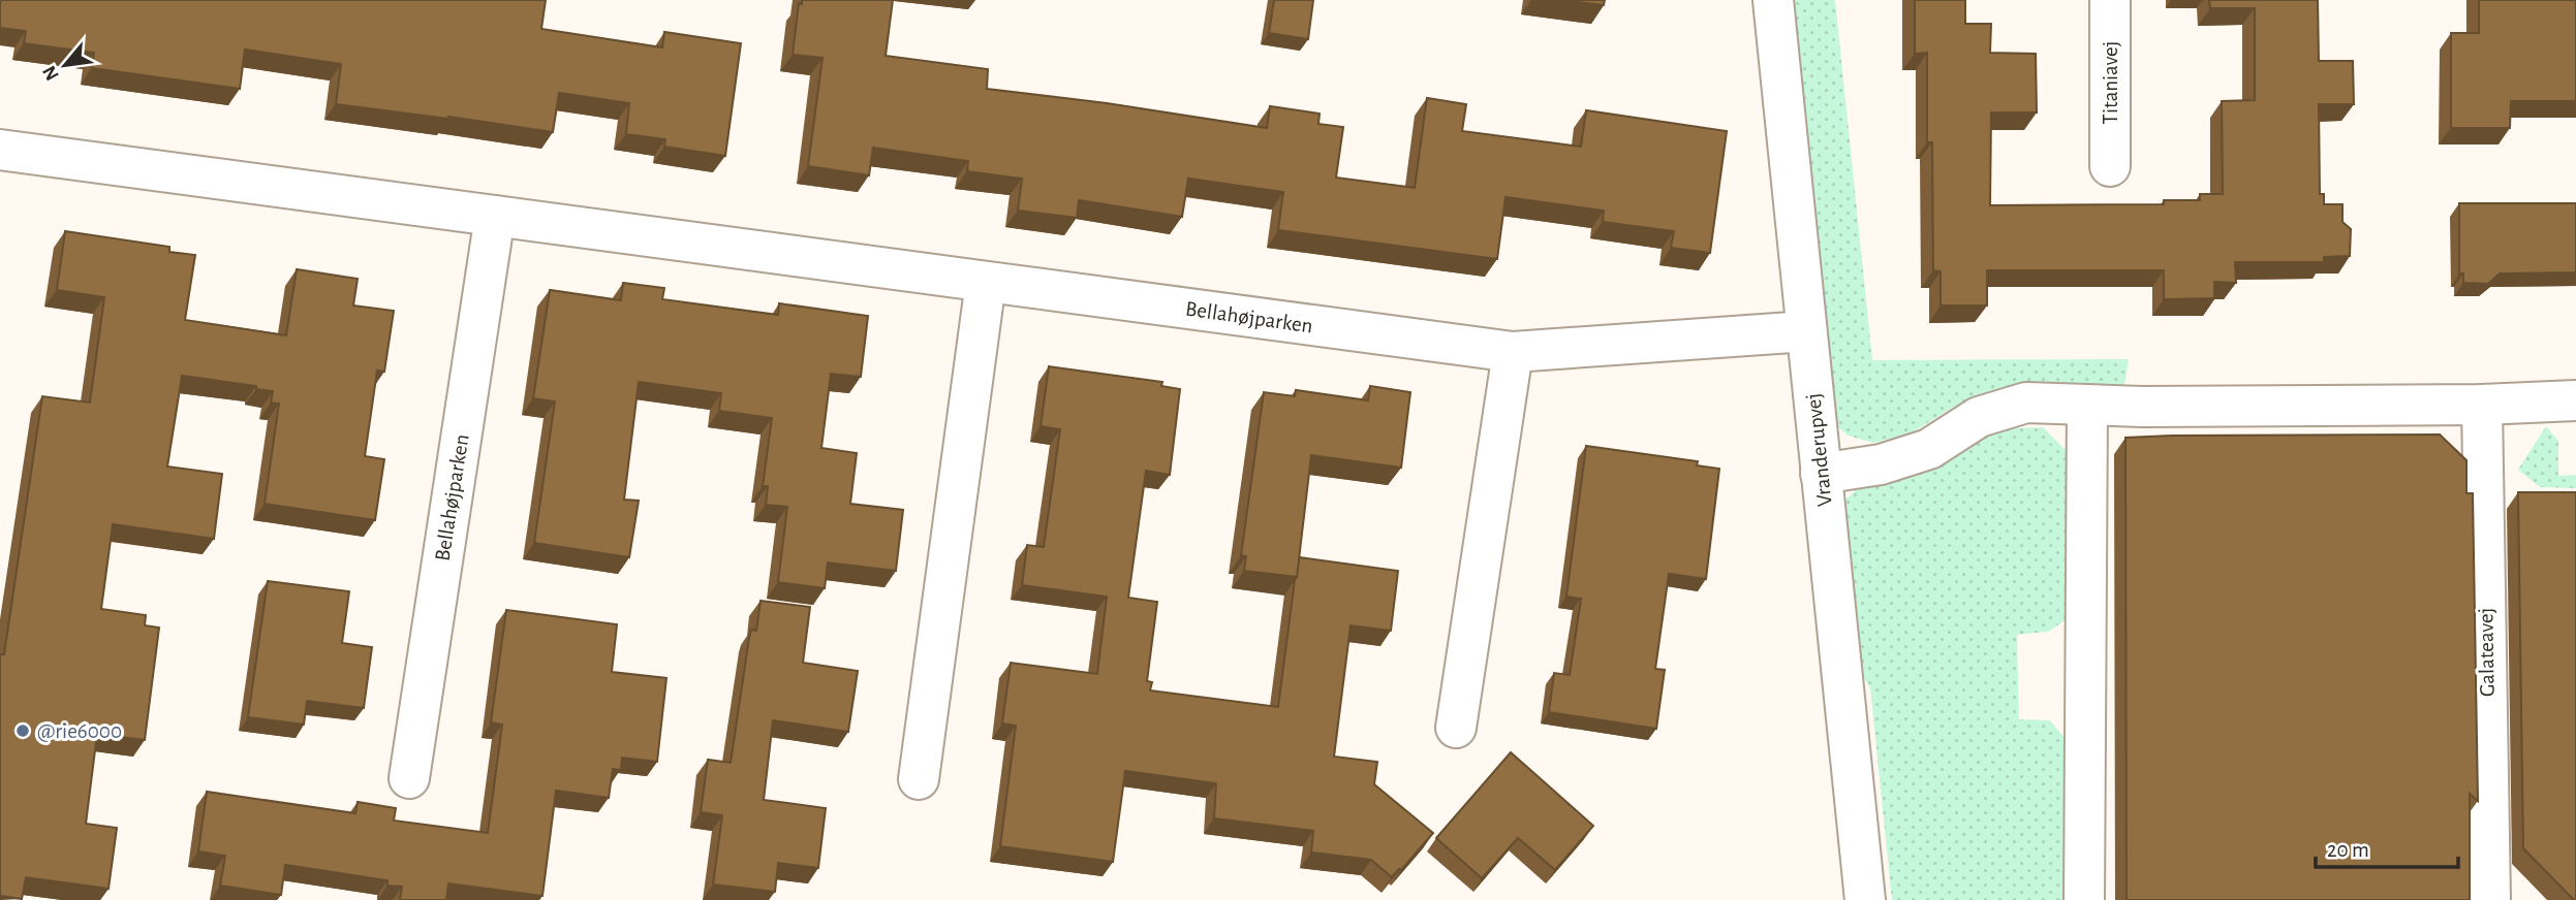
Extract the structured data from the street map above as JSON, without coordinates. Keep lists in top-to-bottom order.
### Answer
{
  "streets": {
    "street": [
      "Titaniavej",
      "Bellahøjparken",
      "Vranderupvej",
      "Galateavej"
    ]
  },
  "crossings": [
    ["Bellahøjparken", "Vranderupvej"]
  ],
  "places": ["@rie6000"],
  "scale_bar": "20 m",
  "north": "bottom left"
}
